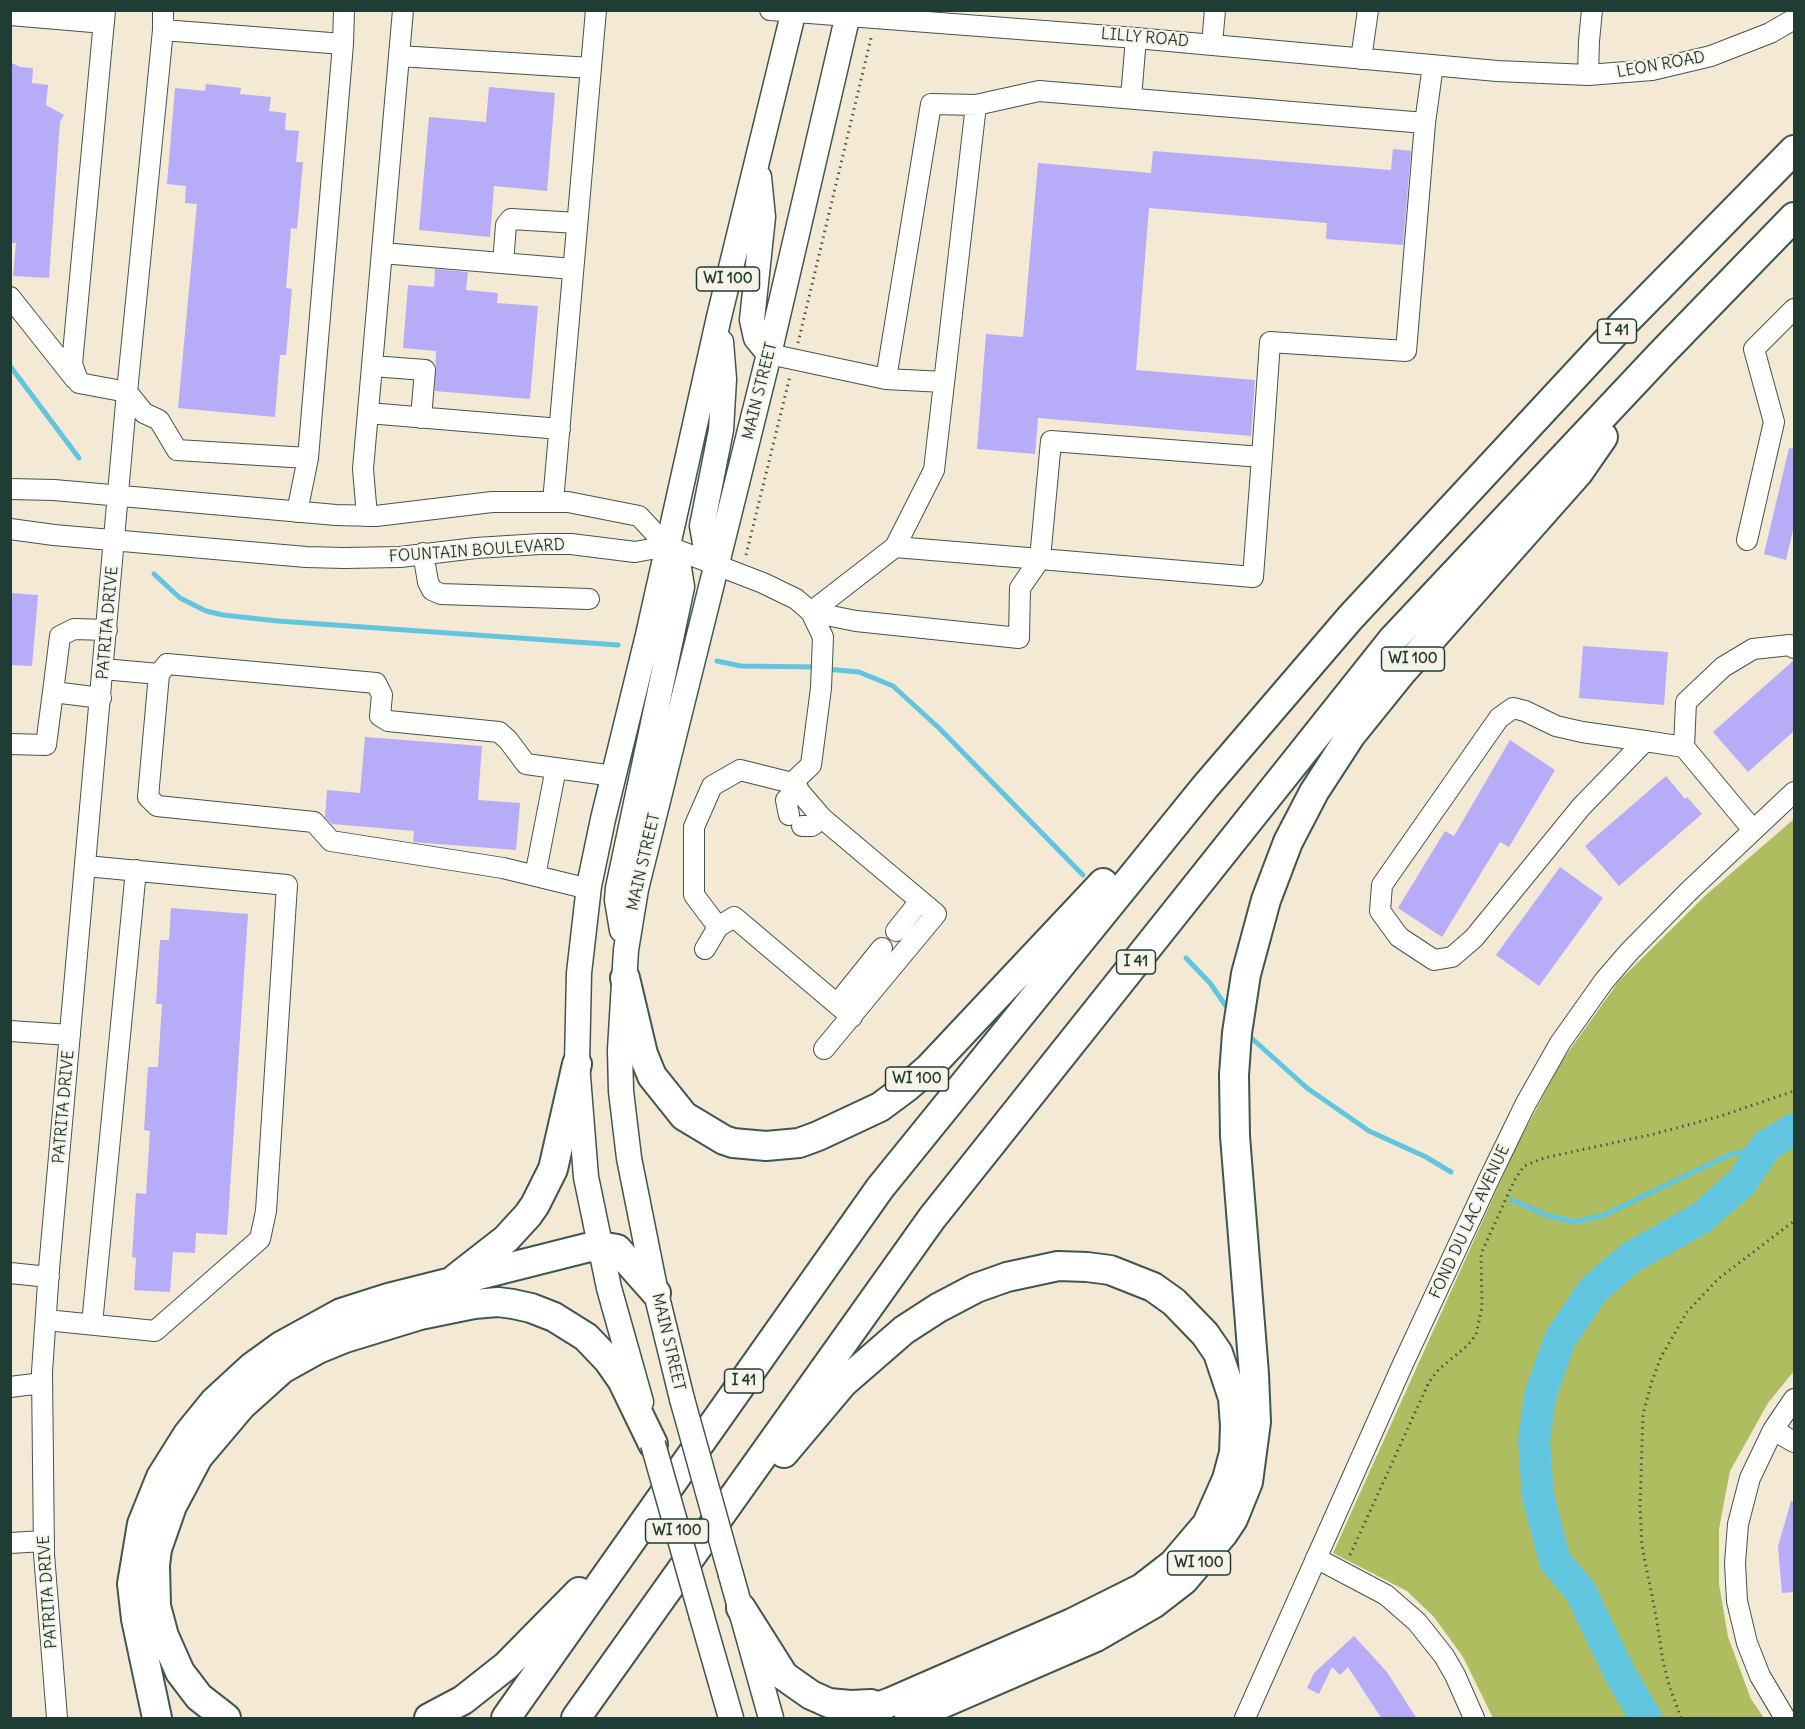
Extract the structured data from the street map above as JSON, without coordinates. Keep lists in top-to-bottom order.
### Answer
{
  "streets": {
    "highway": ["WI 100", "I 41"],
    "main road": ["MAIN STREET"],
    "street": [
      "LILLY ROAD",
      "LEON ROAD",
      "FOUNTAIN BOULEVARD",
      "PATRITA DRIVE",
      "FOND DU LAC AVENUE"
    ]
  },
  "crossings": [
    ["LILLY ROAD", "LEON ROAD"],
    ["LILLY ROAD", "WI 100"],
    ["LILLY ROAD", "MAIN STREET"],
    ["WI 100", "I 41"],
    ["WI 100", "MAIN STREET"],
    ["WI 100", "FOUNTAIN BOULEVARD"],
    ["FOUNTAIN BOULEVARD", "PATRITA DRIVE"]
  ]
}
